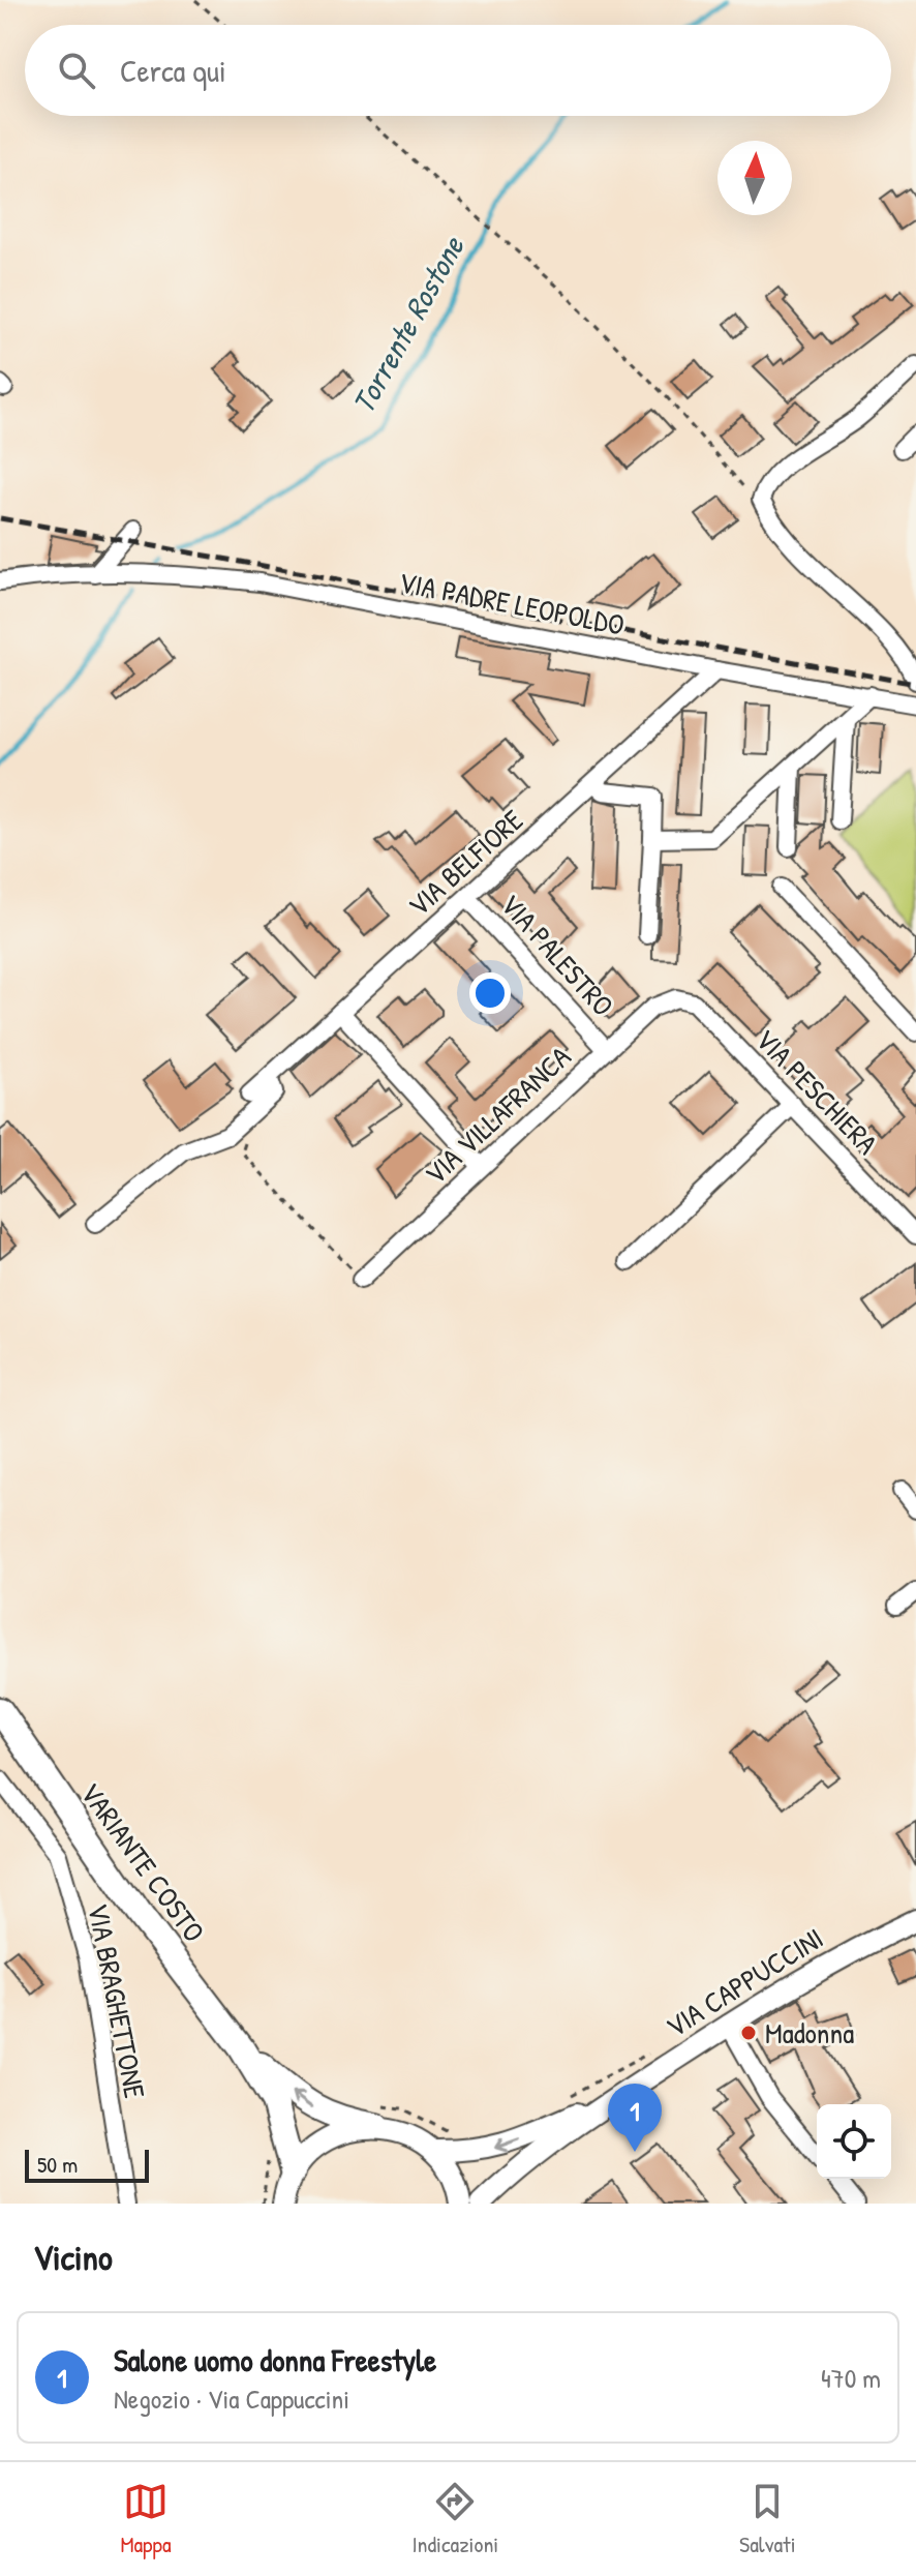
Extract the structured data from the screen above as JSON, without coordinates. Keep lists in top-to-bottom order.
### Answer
{
  "streets": {
    "highway": ["VARIANTE COSTO"],
    "main road": ["VIA CAPPUCCINI"],
    "street": [
      "VIA PADRE LEOPOLDO",
      "VIA BELFIORE",
      "VIA PALESTRO",
      "VIA PESCHIERA",
      "VIA VILLAFRANCA",
      "VIA BRAGHETTONE"
    ]
  },
  "crossings": [
    ["VIA PADRE LEOPOLDO", "VIA BELFIORE"],
    ["VIA BELFIORE", "VIA PALESTRO"],
    ["VIA PALESTRO", "VIA VILLAFRANCA"],
    ["VIA PESCHIERA", "VIA VILLAFRANCA"]
  ],
  "water": ["Torrente Rostone"],
  "places": ["Madonna"],
  "scale_bar": "50 m",
  "north": "top",
  "page": {
    "search": "Cerca qui",
    "pins": "1",
    "scale": "50 m",
    "heading": "Vicino",
    "list": [
      {
        "mark": "1",
        "name": "Salone uomo donna Freestyle",
        "note": "Negozio · Via Cappuccini",
        "value": "470 m"
      }
    ],
    "nav": ["Mappa", "Indicazioni", "Salvati"]
  }
}
